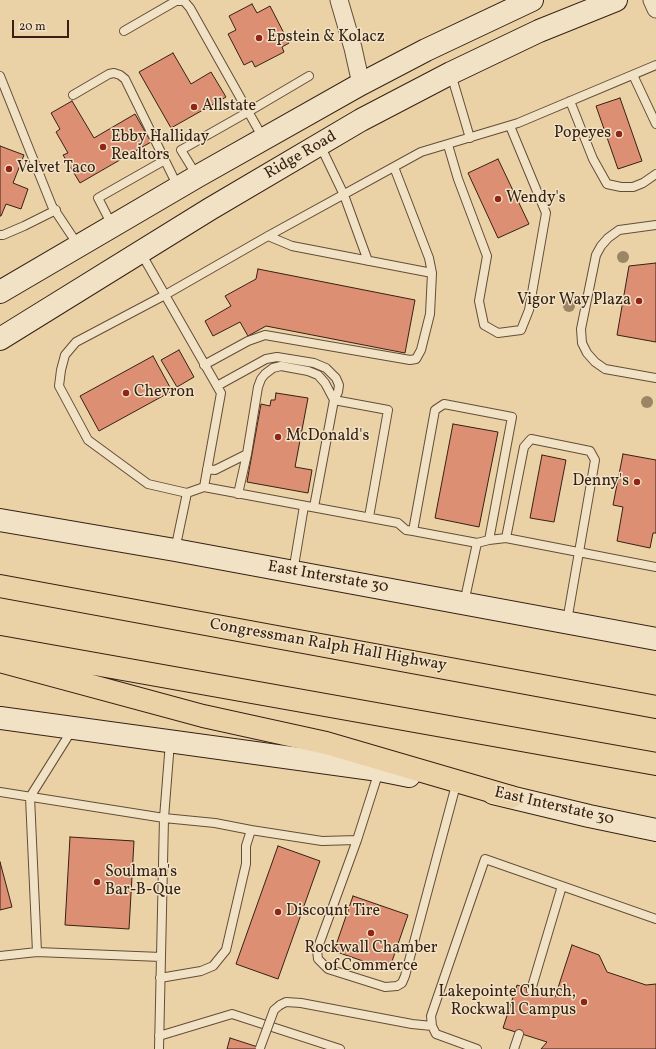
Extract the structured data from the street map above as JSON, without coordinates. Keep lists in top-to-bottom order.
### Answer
{
  "streets": {
    "highway": ["Congressman Ralph Hall Highway"],
    "main road": ["Ridge Road", "East Interstate 30"]
  },
  "places": [
    "Epstein & Kolacz",
    "Allstate",
    "Popeyes",
    "Ebby Halliday Realtors",
    "Velvet Taco",
    "Wendy's",
    "Vigor Way Plaza",
    "Chevron",
    "McDonald's",
    "Denny's",
    "Soulman's Bar-B-Que",
    "Discount Tire",
    "Rockwall Chamber of Commerce",
    "Lakepointe Church, Rockwall Campus"
  ],
  "scale_bar": "20 m"
}
